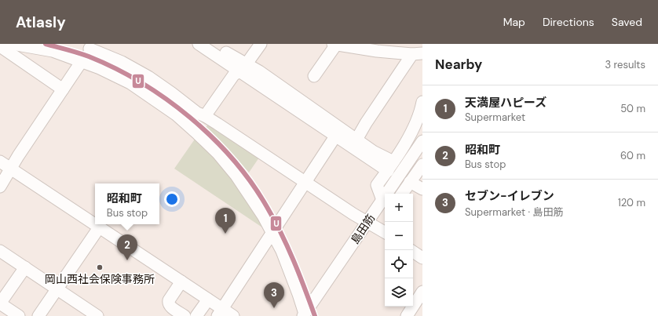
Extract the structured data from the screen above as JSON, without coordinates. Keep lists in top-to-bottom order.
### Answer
{
  "streets": {
    "street": ["島田筋"]
  },
  "places": ["岡山西社会保険事務所"],
  "lines": ["transit line U"],
  "page": {
    "header": "Atlasly",
    "nav": ["Map", "Directions", "Saved"],
    "heading": ["Nearby", "3 results"],
    "list": [
      {
        "mark": "1",
        "name": "天満屋ハピーズ",
        "note": "Supermarket",
        "value": "50 m"
      },
      {
        "mark": "2",
        "name": "昭和町",
        "note": "Bus stop",
        "value": "60 m"
      },
      {
        "mark": "3",
        "name": "セブン-イレブン",
        "note": "Supermarket · 島田筋",
        "value": "120 m"
      }
    ],
    "popup": ["昭和町", "Bus stop"],
    "map_buttons": ["+", "−"],
    "pins": ["1", "2", "3"]
  }
}
